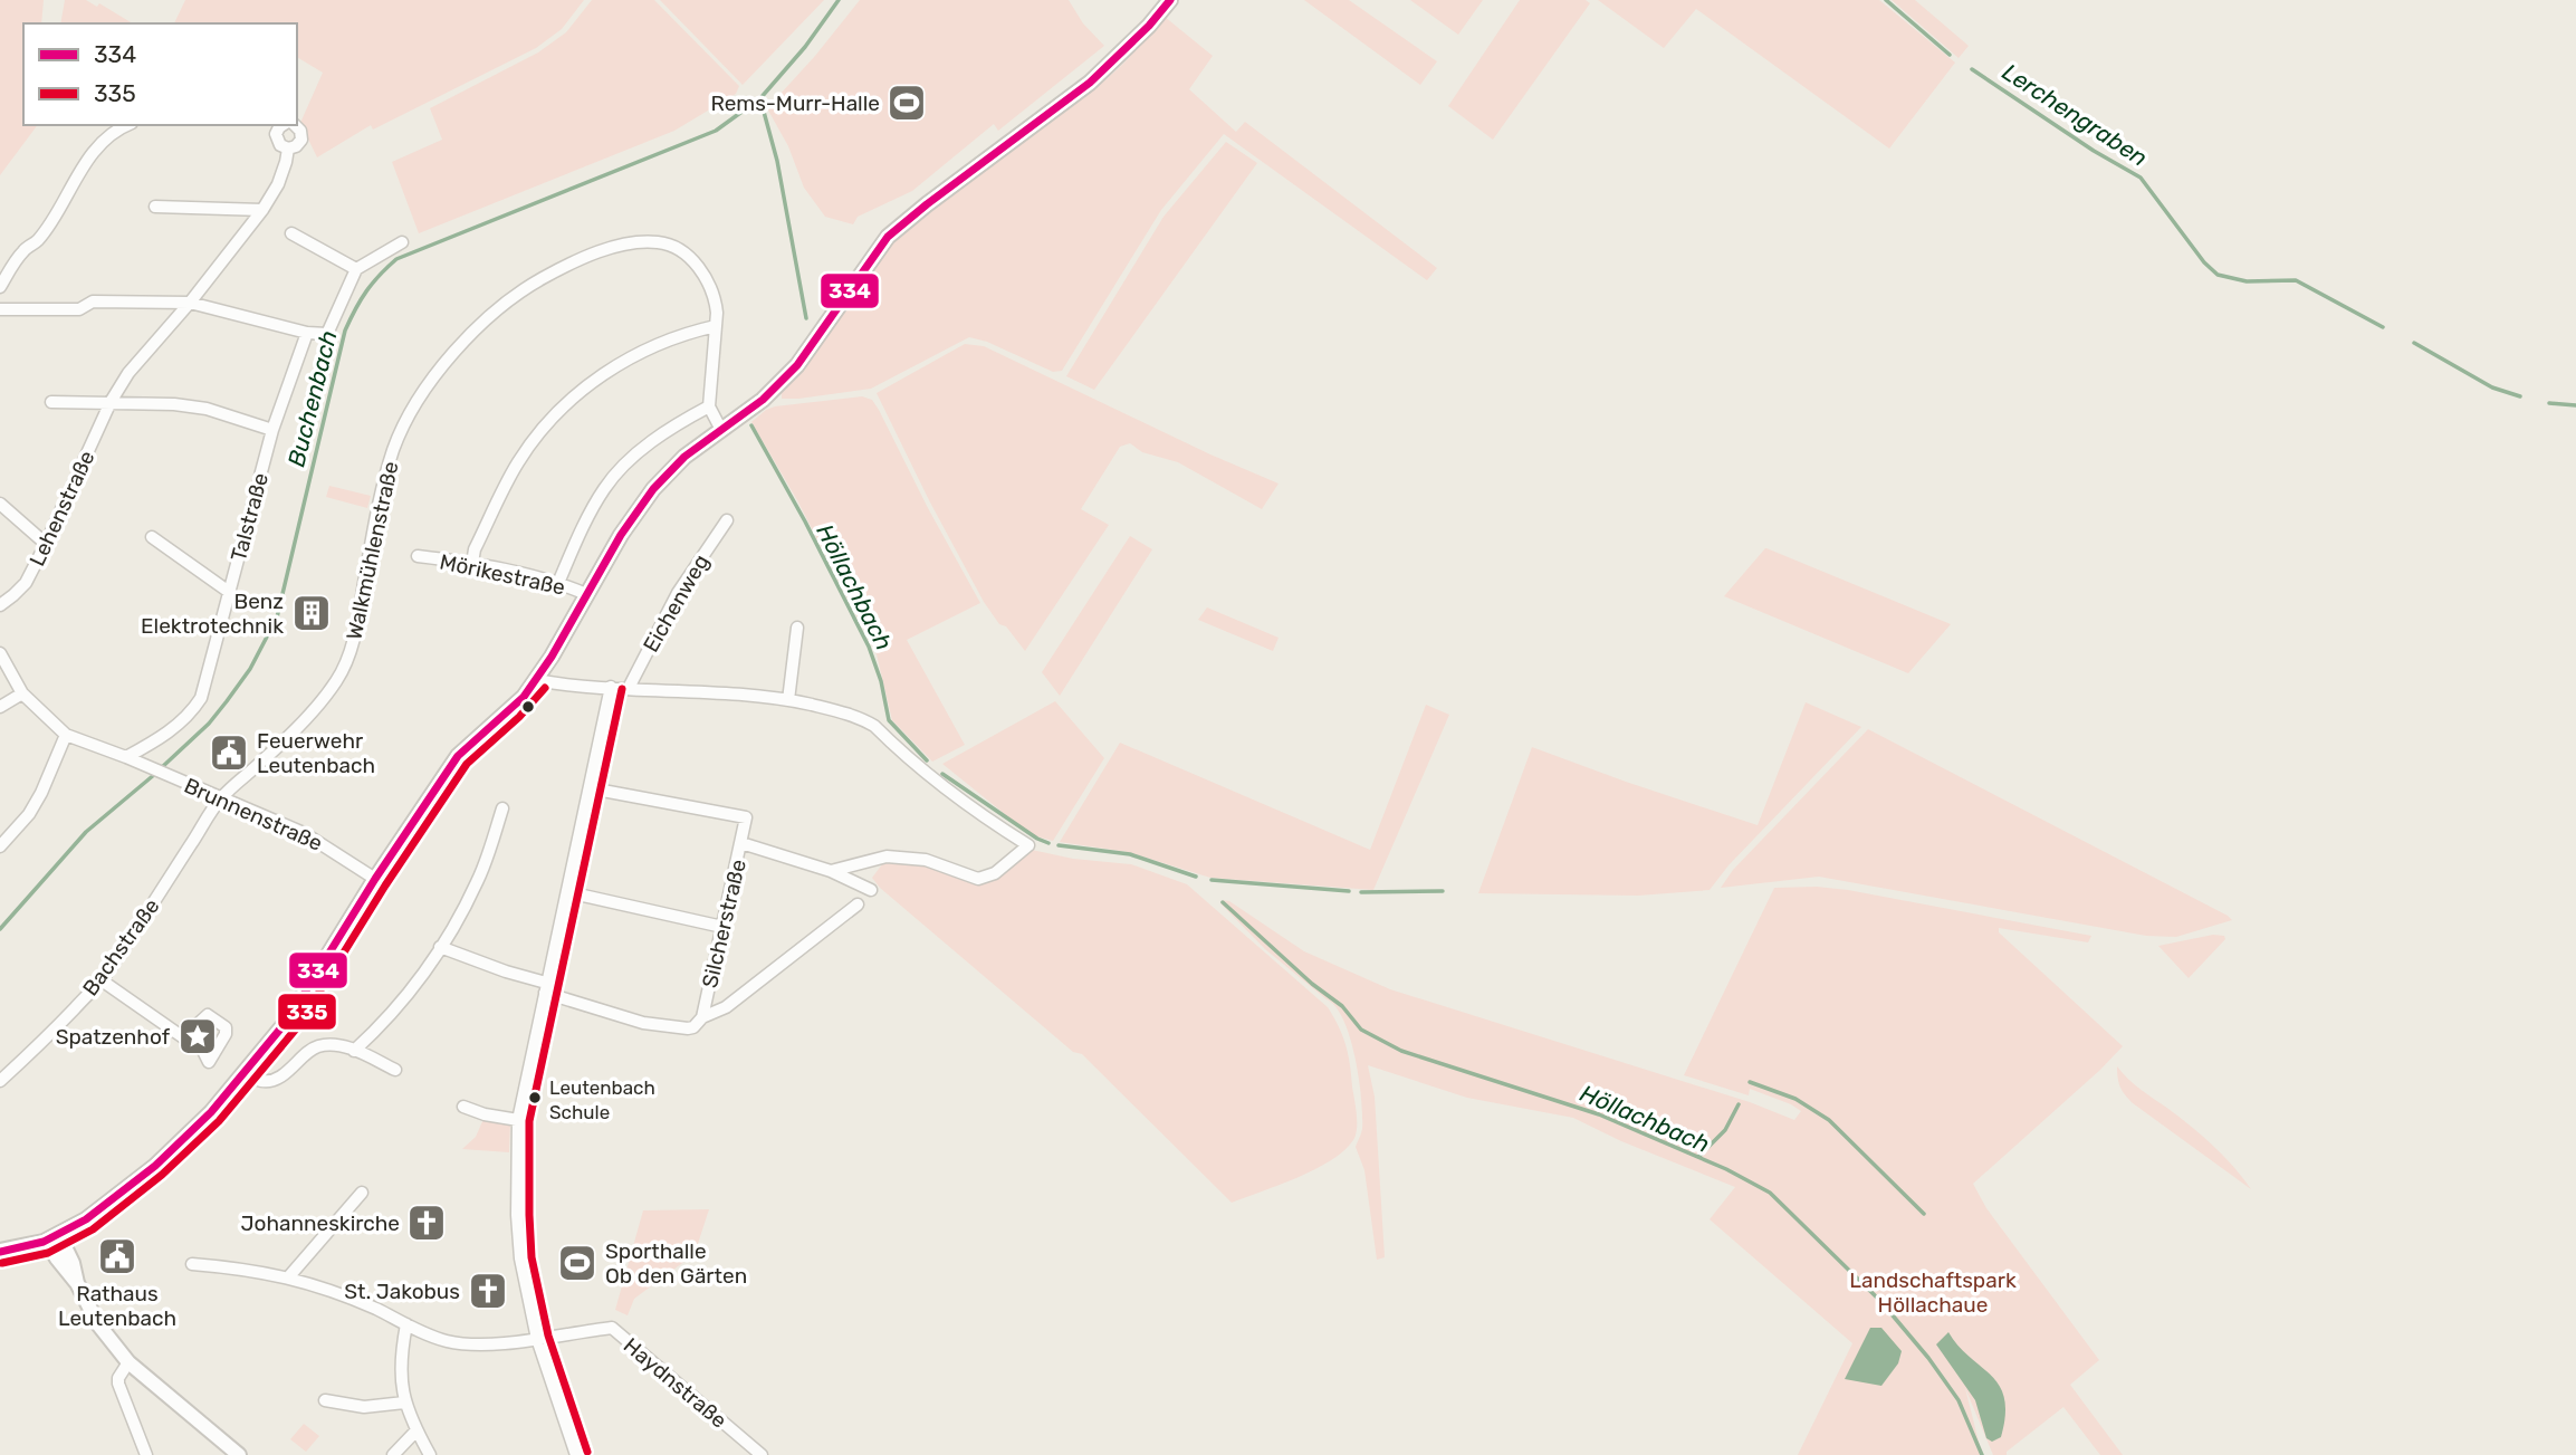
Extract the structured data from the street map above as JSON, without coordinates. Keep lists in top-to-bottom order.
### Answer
{
  "streets": {
    "street": [
      "Lehenstraße",
      "Talstraße",
      "Walkmühlenstraße",
      "Mörikestraße",
      "Eichenweg",
      "Brunnenstraße",
      "Silcherstraße",
      "Bachstraße",
      "Haydnstraße"
    ]
  },
  "crossings": [
    ["Talstraße", "Brunnenstraße"],
    ["Walkmühlenstraße", "Brunnenstraße"],
    ["Walkmühlenstraße", "Bachstraße"],
    ["Brunnenstraße", "Bachstraße"]
  ],
  "water": ["Lerchengraben", "Buchenbach", "Höllachbach"],
  "parks": ["Landschaftspark Höllachaue"],
  "places": {
    "sports": ["Rems-Murr-Halle", "Sporthalle Ob den Gärten"],
    "building": ["Benz Elektrotechnik"],
    "public building": ["Feuerwehr Leutenbach", "Rathaus Leutenbach"],
    "place": ["Spatzenhof"],
    "other": ["Leutenbach Schule"],
    "church": ["Johanneskirche", "St. Jakobus"]
  },
  "lines": ["transit line 334", "transit line 335"],
  "legend": ["334", "335"]
}
